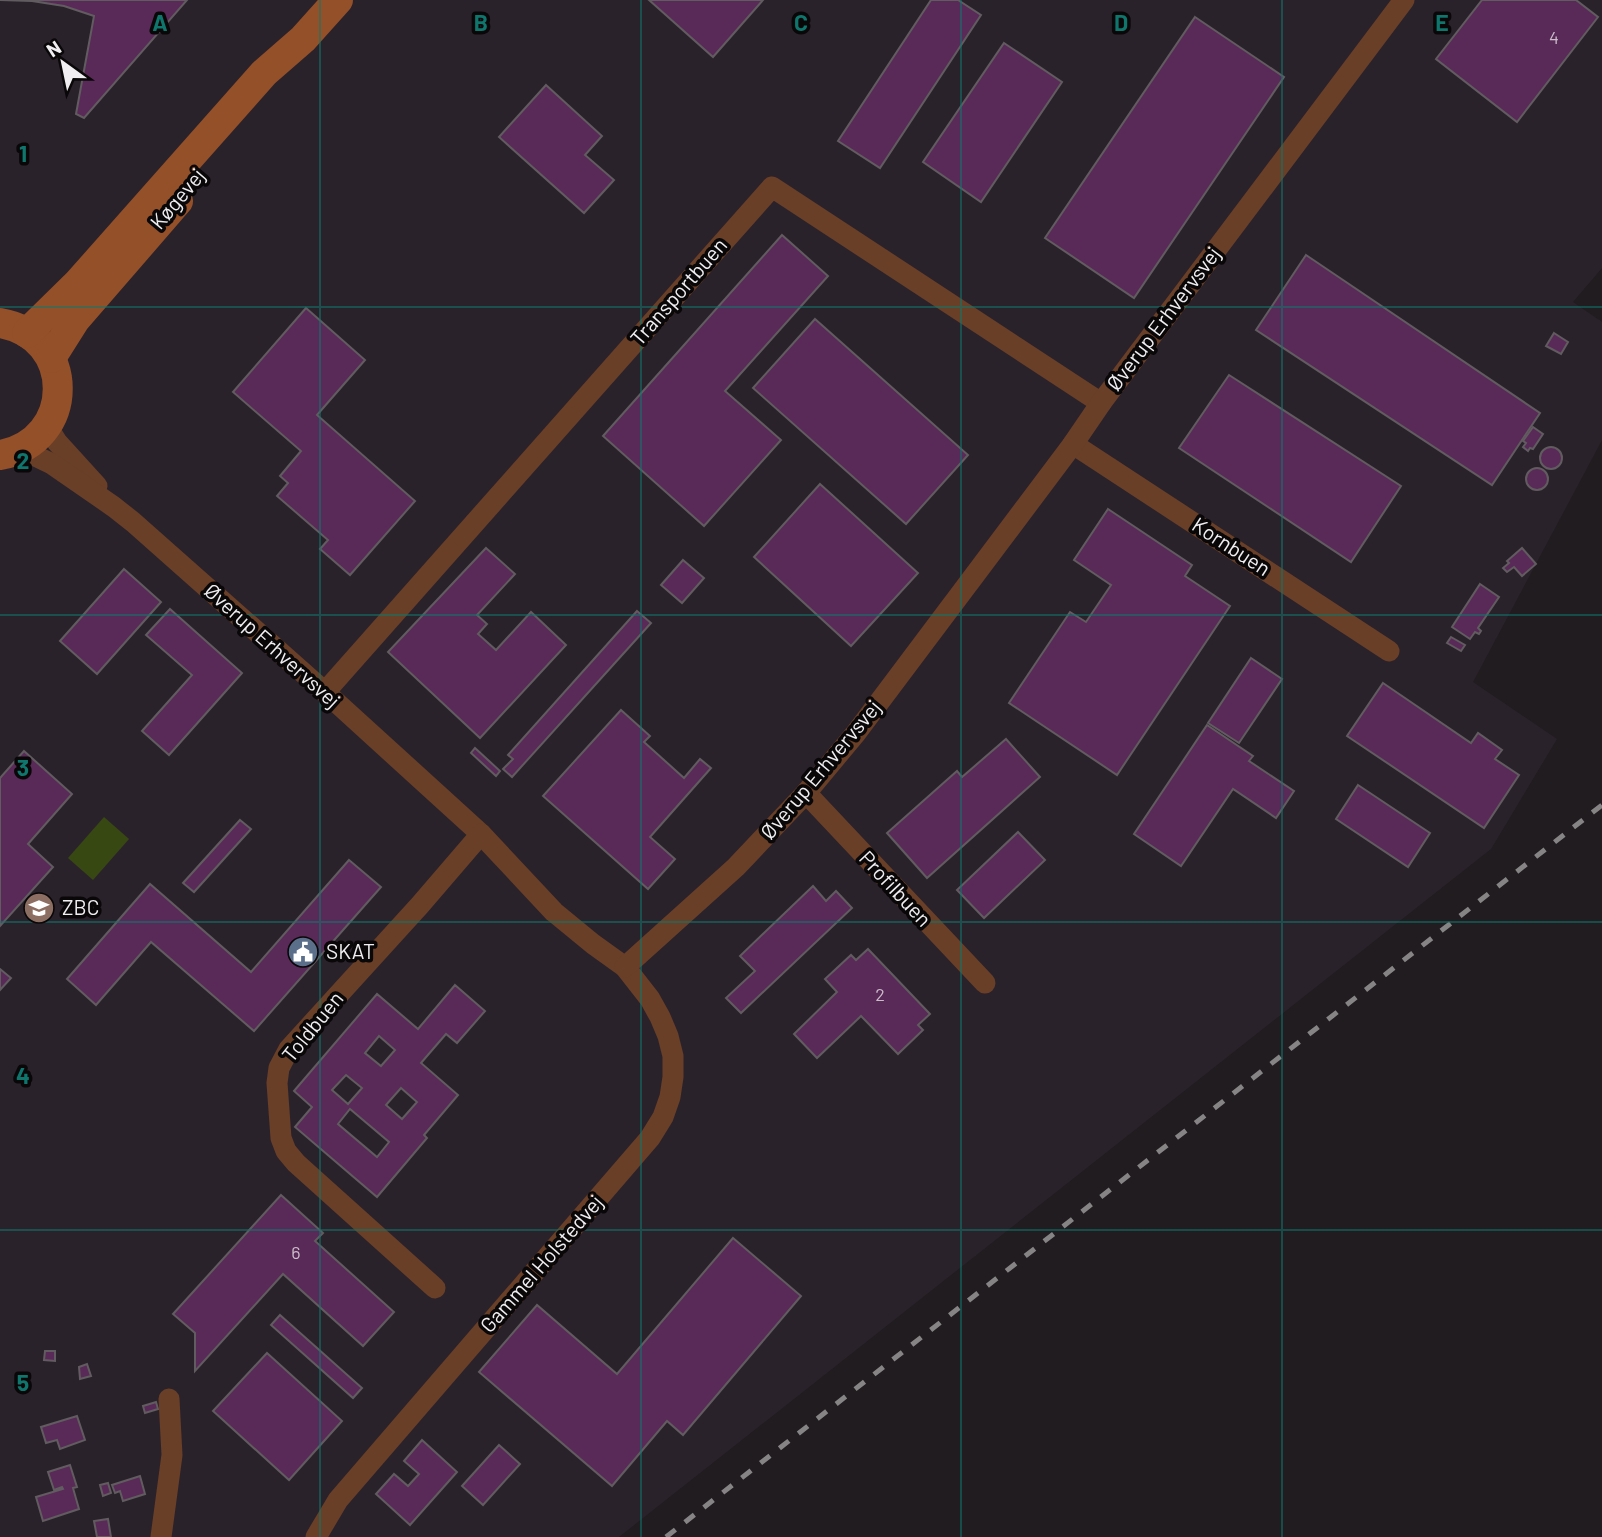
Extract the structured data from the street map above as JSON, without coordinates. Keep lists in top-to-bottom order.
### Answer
{
  "streets": {
    "street": [
      "Køgevej",
      "Transportbuen",
      "Øverup Erhvervsvej",
      "Kornbuen",
      "Profilbuen",
      "Toldbuen",
      "Gammel Holstedvej"
    ]
  },
  "crossings": [
    ["Transportbuen", "Øverup Erhvervsvej"],
    ["Øverup Erhvervsvej", "Kornbuen"],
    ["Øverup Erhvervsvej", "Profilbuen"],
    ["Øverup Erhvervsvej", "Toldbuen"],
    ["Øverup Erhvervsvej", "Gammel Holstedvej"]
  ],
  "places": {
    "school or university": ["ZBC"],
    "public building": ["SKAT"]
  },
  "house_numbers": ["4", "2", "6"],
  "north": "top left",
  "grid": {
    "columns": [
      "A",
      "B",
      "C",
      "D",
      "E"
    ],
    "rows": [
      "1",
      "2",
      "3",
      "4",
      "5"
    ]
  }
}
